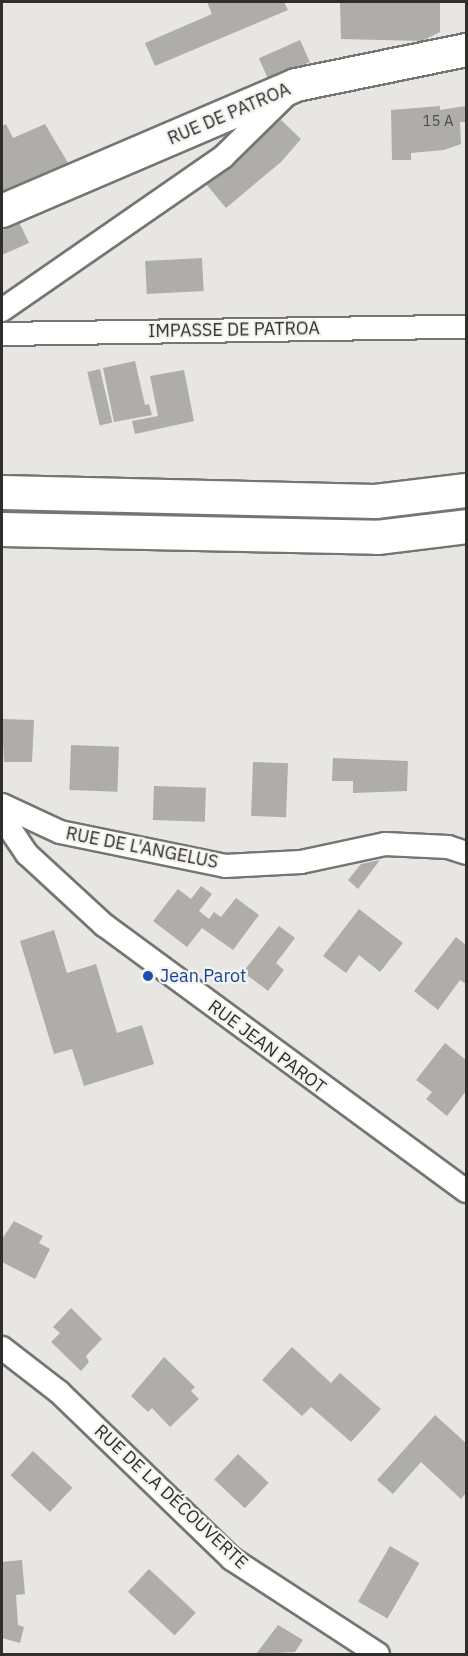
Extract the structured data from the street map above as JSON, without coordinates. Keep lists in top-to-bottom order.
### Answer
{
  "streets": {
    "street": [
      "RUE DE PATROA",
      "IMPASSE DE PATROA",
      "RUE DE L'ANGELUS",
      "RUE JEAN PAROT",
      "RUE DE LA DÉCOUVERTE"
    ]
  },
  "places": ["Jean Parot"],
  "house_numbers": ["15 A"]
}
